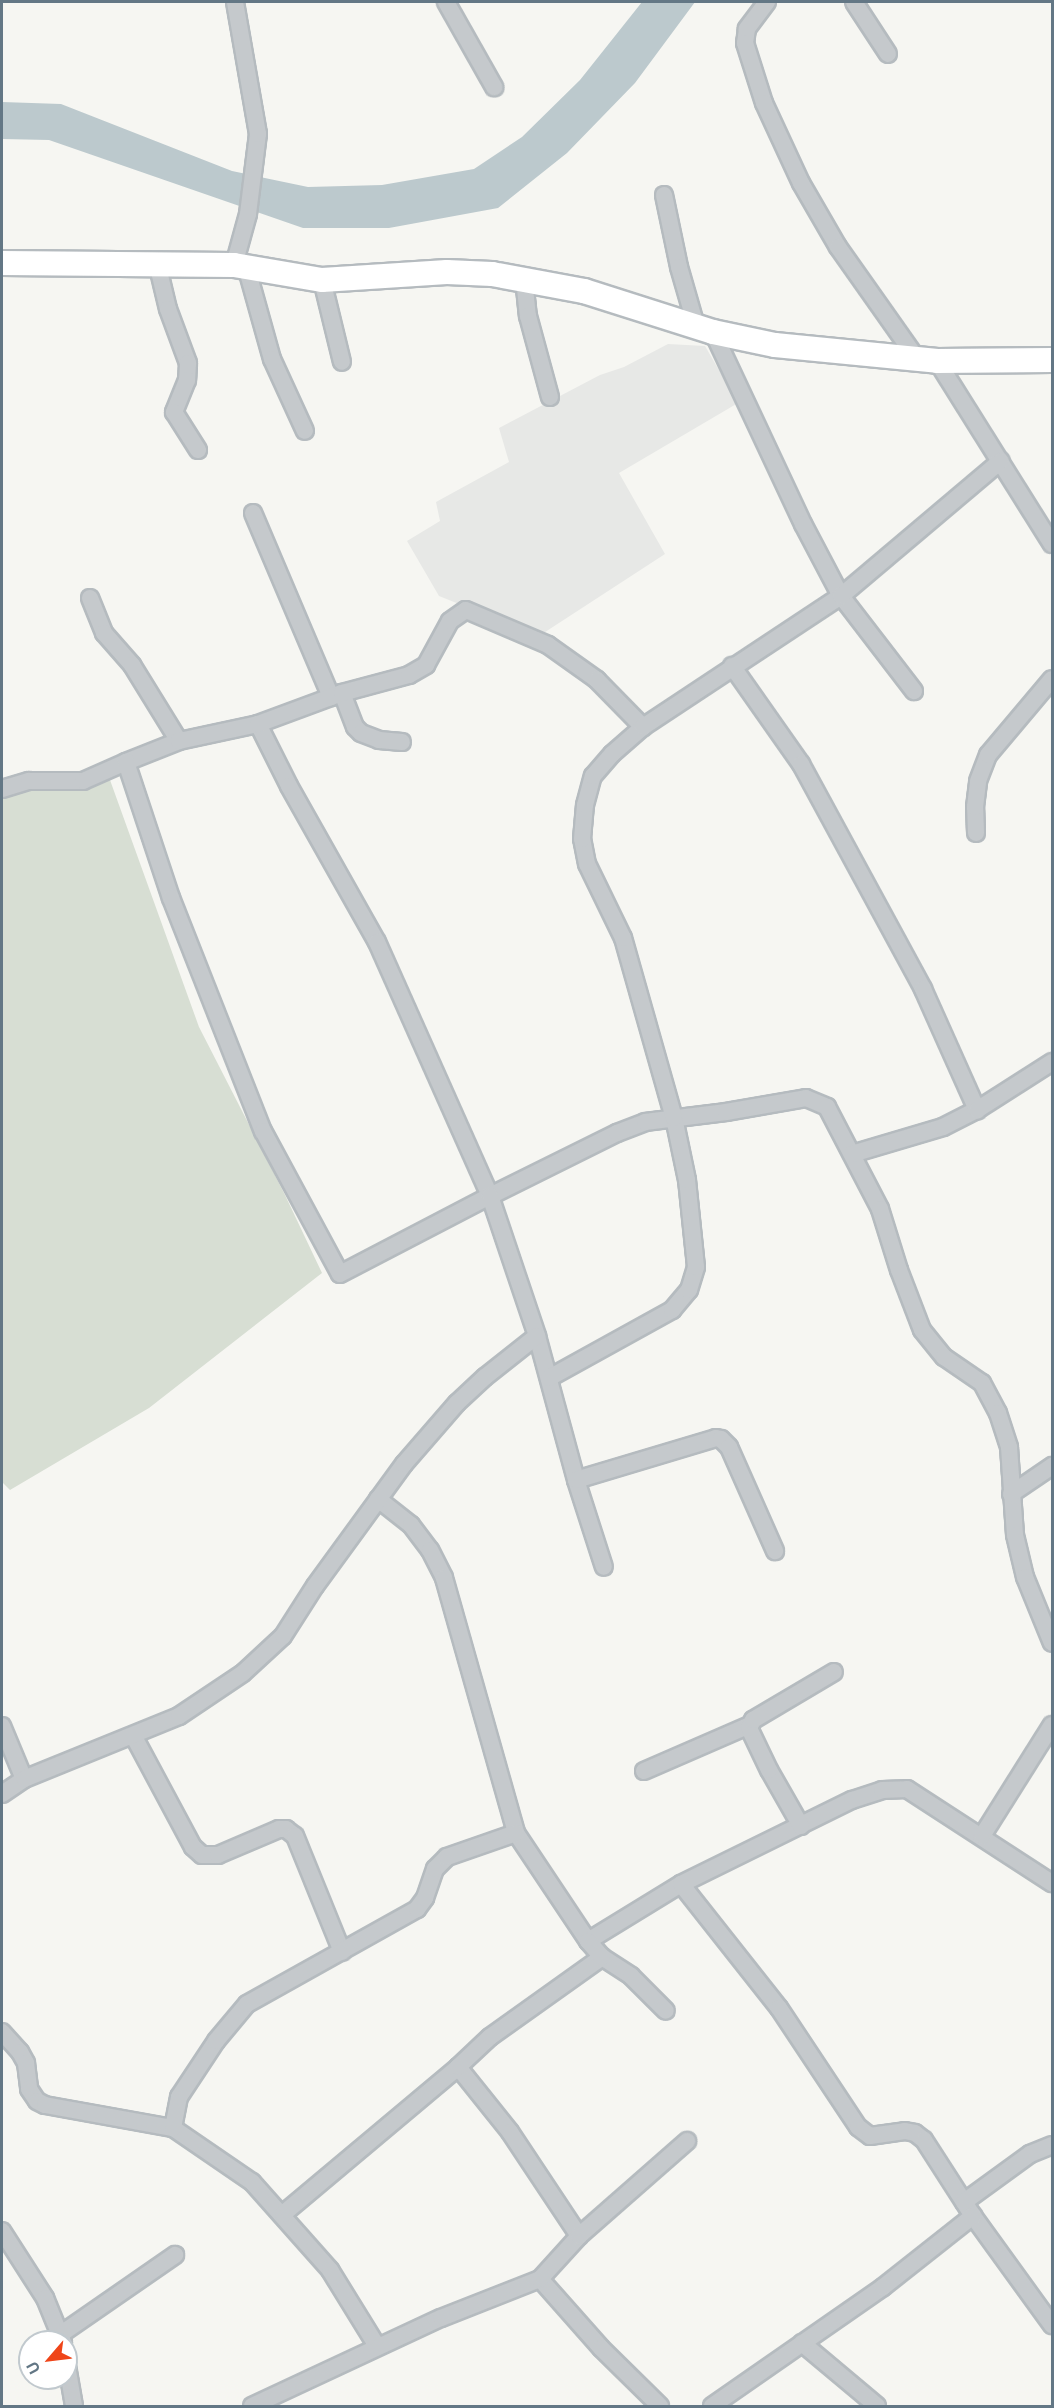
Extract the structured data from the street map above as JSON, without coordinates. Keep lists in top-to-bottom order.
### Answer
{
  "north": "bottom left"
}
